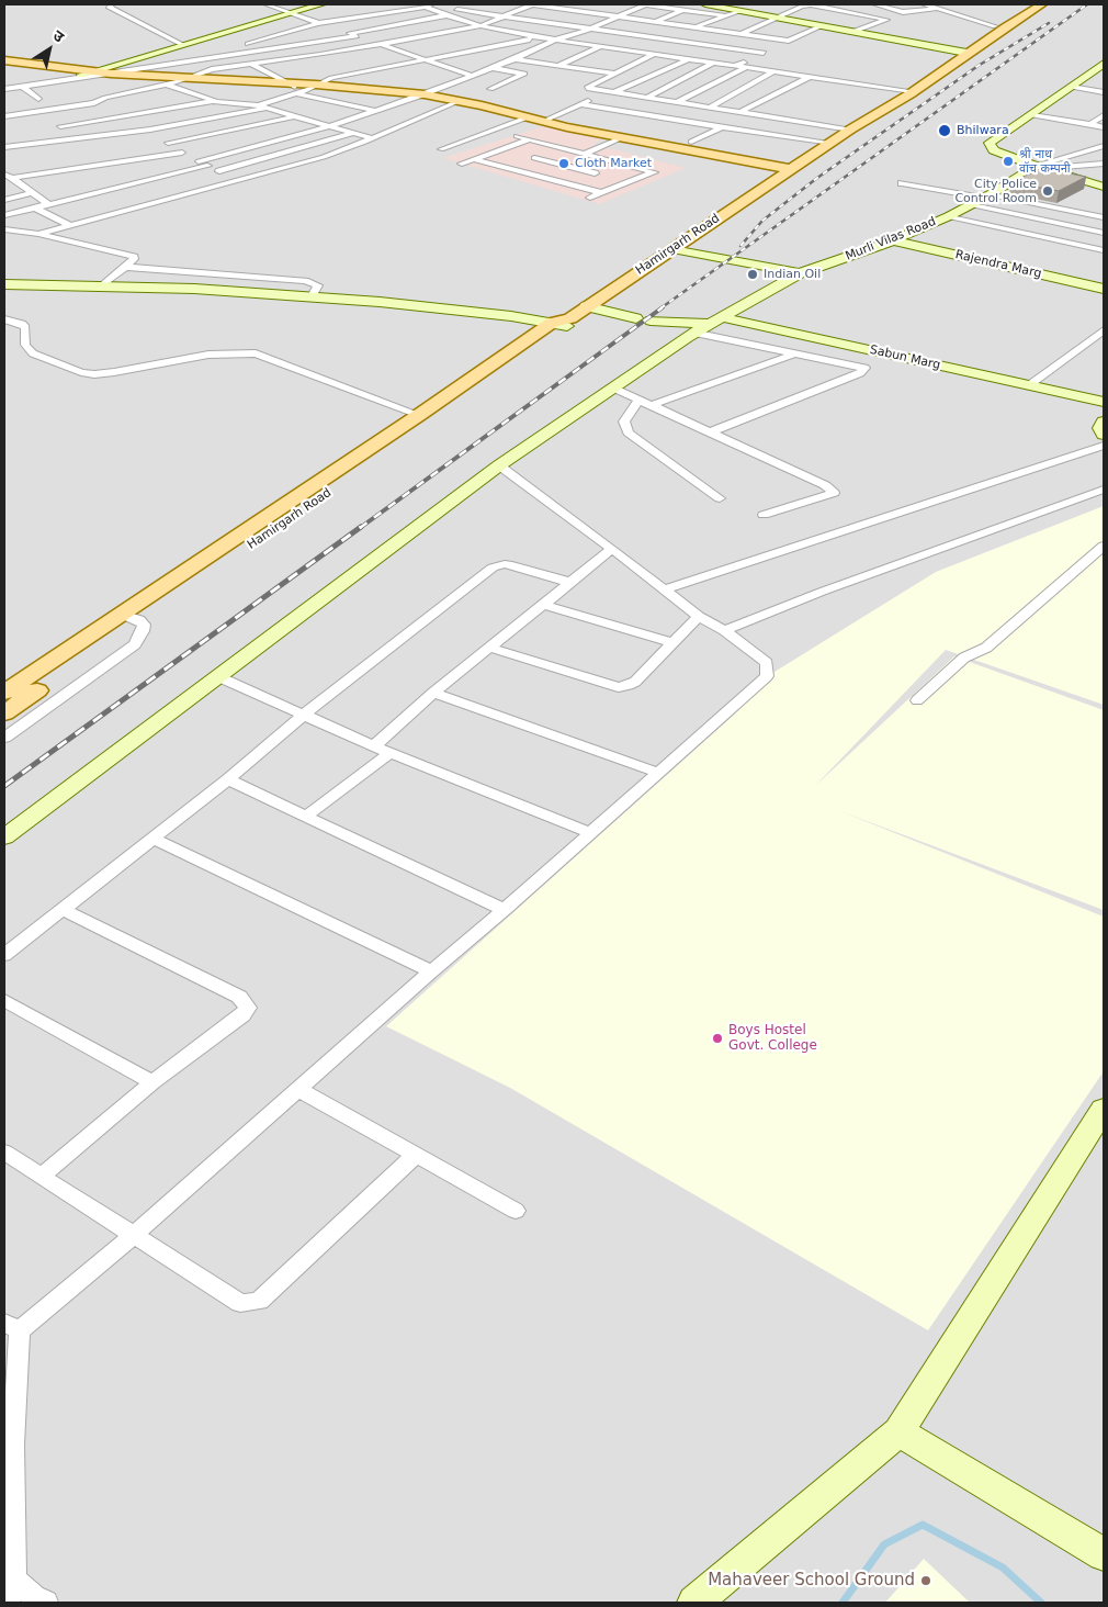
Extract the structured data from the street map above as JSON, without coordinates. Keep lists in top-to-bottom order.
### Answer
{
  "streets": {
    "main road": ["Hamirgarh Road"],
    "street": ["Murli Vilas Road", "Rajendra Marg", "Sabun Marg"]
  },
  "crossings": [
    ["Murli Vilas Road", "Rajendra Marg"],
    ["Murli Vilas Road", "Sabun Marg"]
  ],
  "places": [
    "Bhilwara",
    "श्री नाथ वॉच कम्पनी",
    "Cloth Market",
    "City Police Control Room",
    "Indian Oil",
    "Boys Hostel Govt. College",
    "Mahaveer School Ground"
  ],
  "north": "top right"
}
